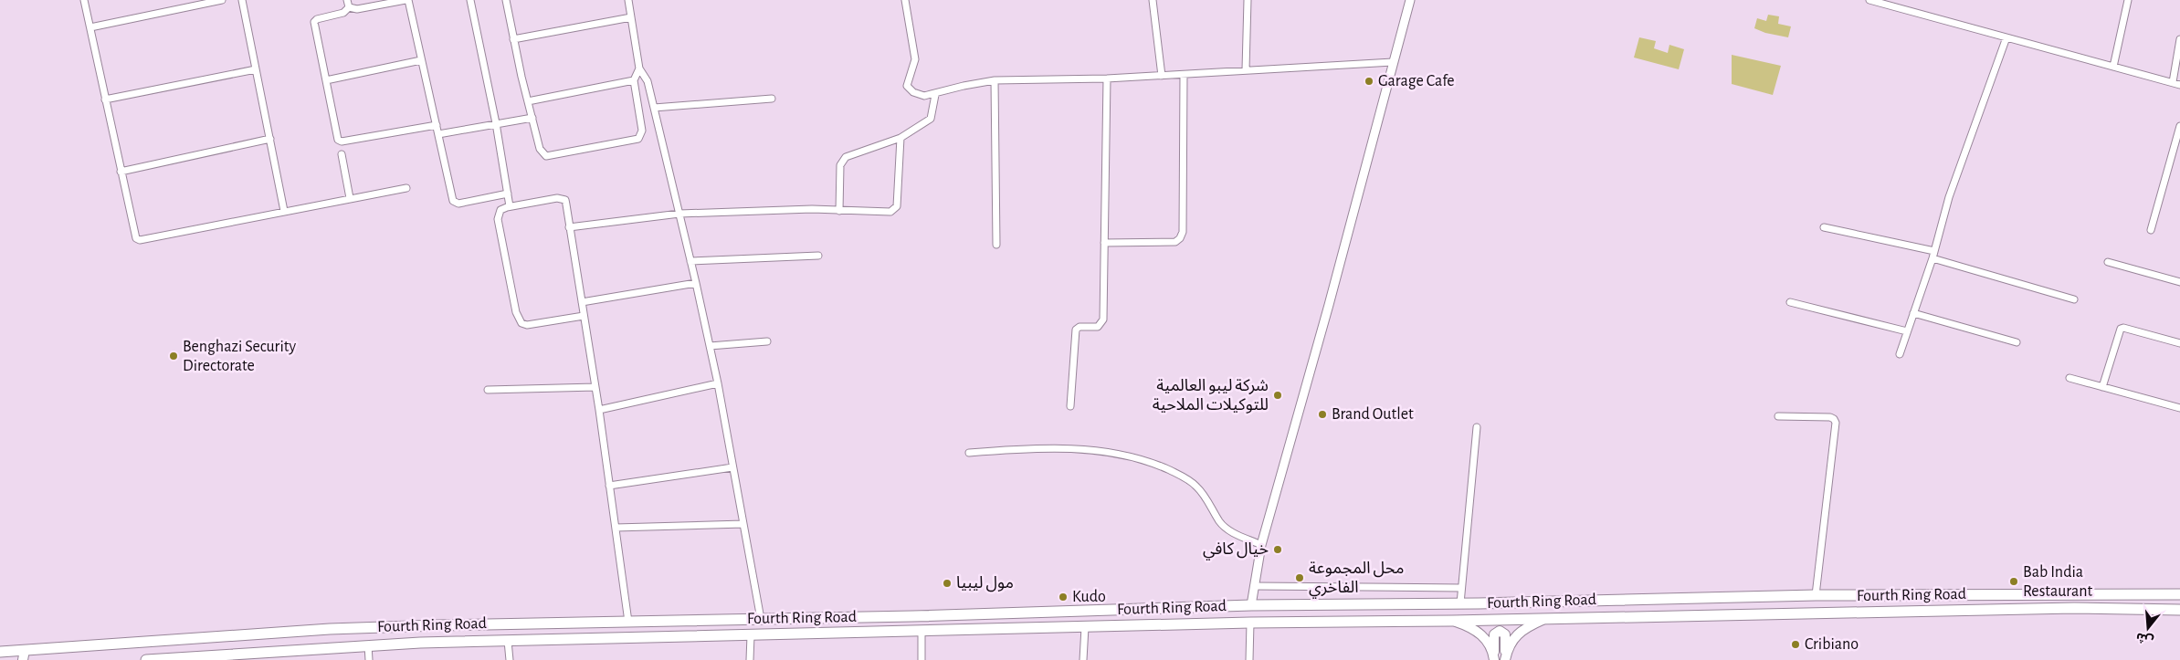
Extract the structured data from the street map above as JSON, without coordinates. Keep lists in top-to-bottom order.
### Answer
{
  "streets": {
    "main road": ["Fourth Ring Road"]
  },
  "places": [
    "Garage Cafe",
    "Benghazi Security Directorate",
    "شركة ليبو العالمية للتوكيلات الملاحية",
    "Brand Outlet",
    "خيال كافي",
    "محل المجموعة الفاخري",
    "Bab India Restaurant",
    "مول ليبيا",
    "Kudo",
    "Cribiano"
  ],
  "north": "bottom"
}
